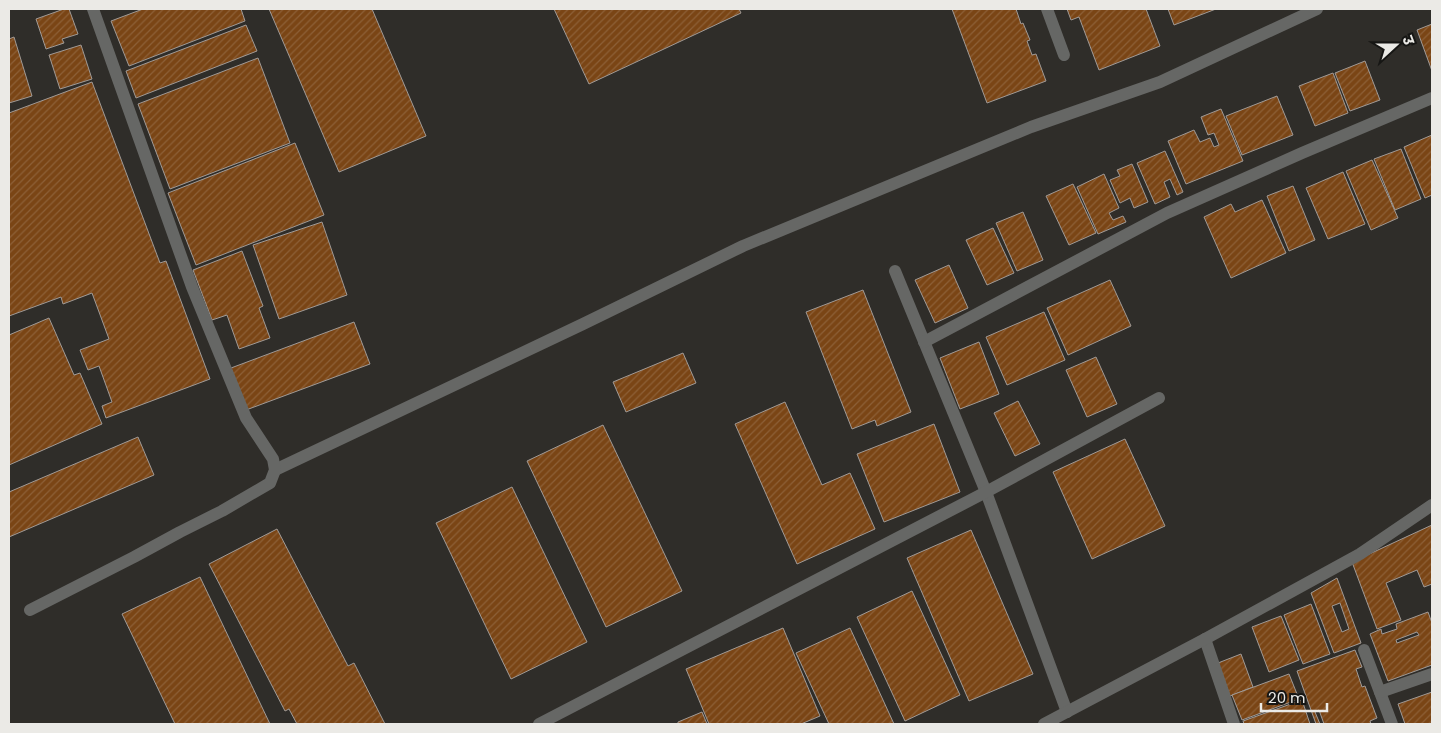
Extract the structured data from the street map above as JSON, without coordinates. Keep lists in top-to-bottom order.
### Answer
{
  "scale_bar": "20 m",
  "north": "right"
}
